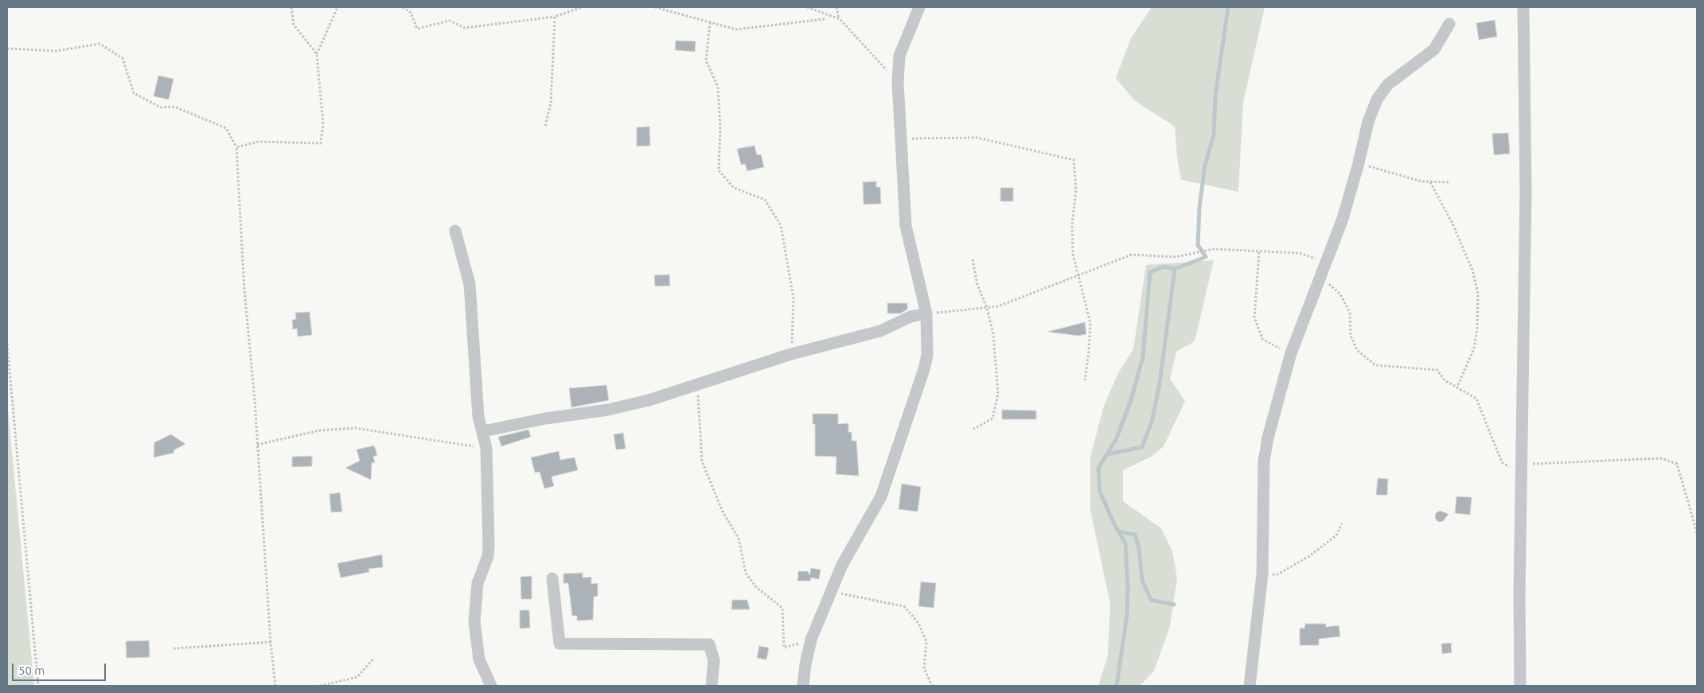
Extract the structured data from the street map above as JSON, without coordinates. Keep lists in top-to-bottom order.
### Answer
{
  "scale_bar": "50 m"
}
